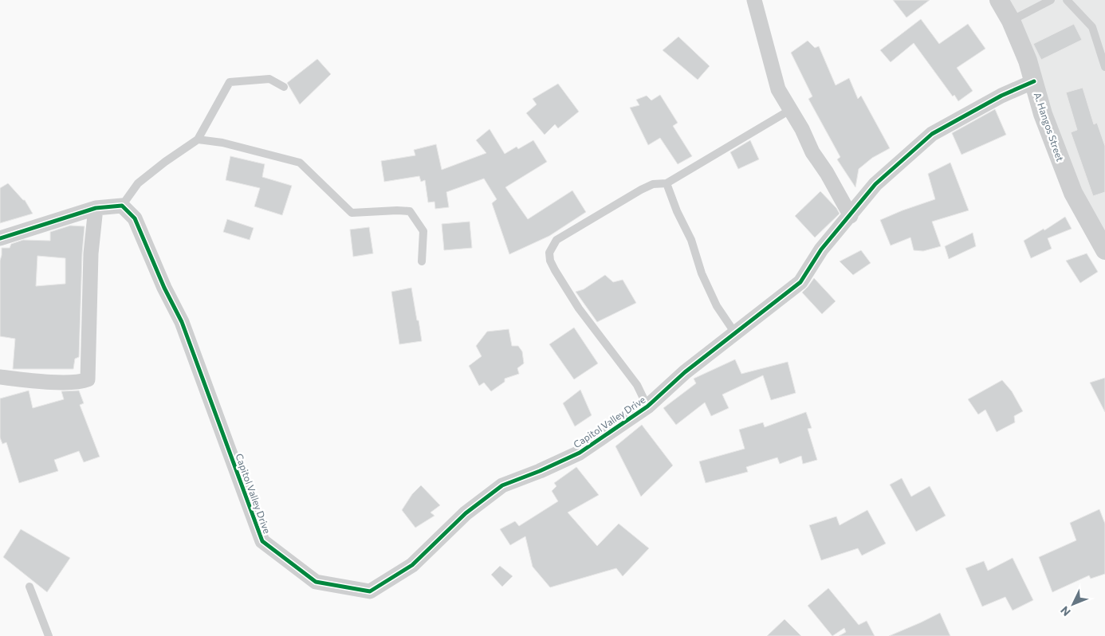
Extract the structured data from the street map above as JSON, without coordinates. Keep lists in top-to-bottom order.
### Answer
{
  "streets": {
    "street": ["A. Hangos Street", "Capitol Valley Drive"]
  },
  "crossings": [
    ["A. Hangos Street", "Capitol Valley Drive"]
  ],
  "north": "bottom left"
}
